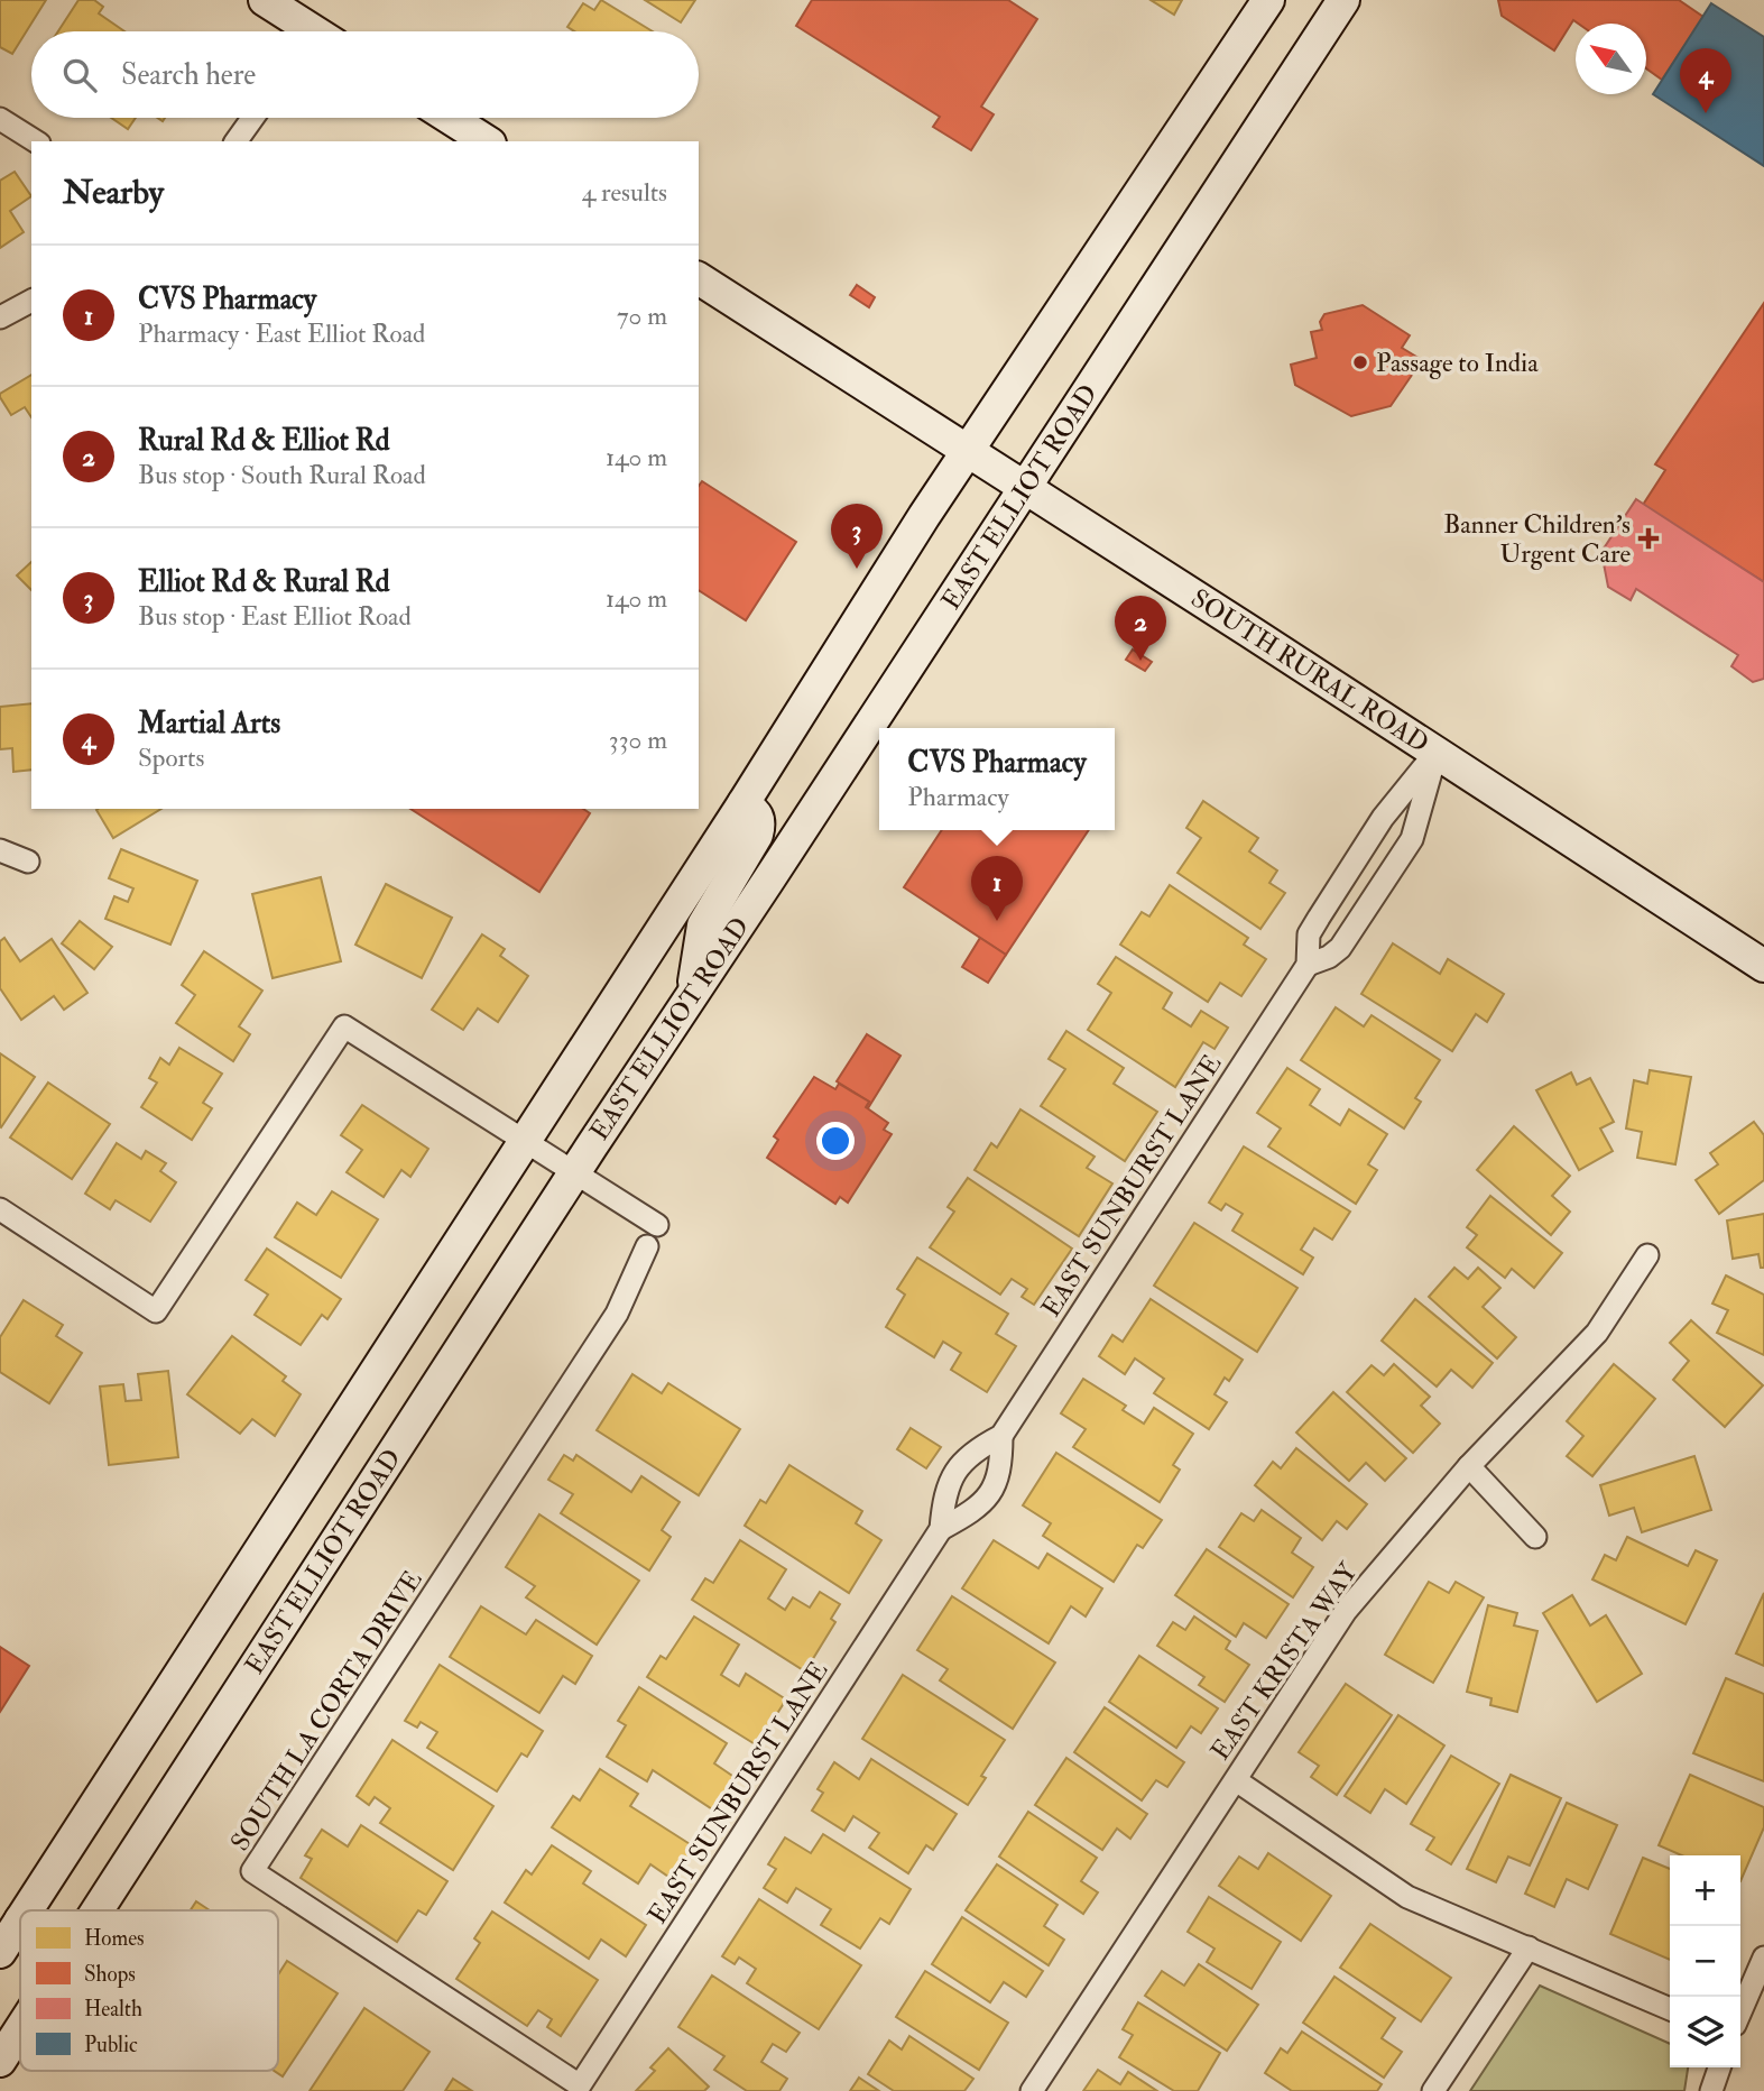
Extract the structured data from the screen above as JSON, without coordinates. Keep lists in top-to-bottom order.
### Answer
{
  "streets": {
    "main road": ["EAST ELLIOT ROAD", "SOUTH RURAL ROAD"],
    "street": ["EAST SUNBURST LANE", "EAST KRISTA WAY", "SOUTH LA CORTA DRIVE"]
  },
  "crossings": [
    ["EAST ELLIOT ROAD", "SOUTH RURAL ROAD"],
    ["SOUTH RURAL ROAD", "EAST SUNBURST LANE"],
    ["EAST SUNBURST LANE", "SOUTH LA CORTA DRIVE"]
  ],
  "places": {
    "other": ["Passage to India"],
    "health": ["Banner Children's Urgent Care"]
  },
  "legend": [
    "Homes",
    "Shops",
    "Health",
    "Public"
  ],
  "north": "top left",
  "page": {
    "search": "Search here",
    "pins": [
      "4",
      "3",
      "2",
      "1"
    ],
    "heading": ["Nearby", "4 results"],
    "list": [
      {
        "mark": "1",
        "name": "CVS Pharmacy",
        "note": "Pharmacy · East Elliot Road",
        "value": "70 m"
      },
      {
        "mark": "2",
        "name": "Rural Rd & Elliot Rd",
        "note": "Bus stop · South Rural Road",
        "value": "140 m"
      },
      {
        "mark": "3",
        "name": "Elliot Rd & Rural Rd",
        "note": "Bus stop · East Elliot Road",
        "value": "140 m"
      },
      {
        "mark": "4",
        "name": "Martial Arts",
        "note": "Sports",
        "value": "330 m"
      }
    ],
    "popup": ["CVS Pharmacy", "Pharmacy"],
    "map_buttons": ["+", "−"]
  }
}
